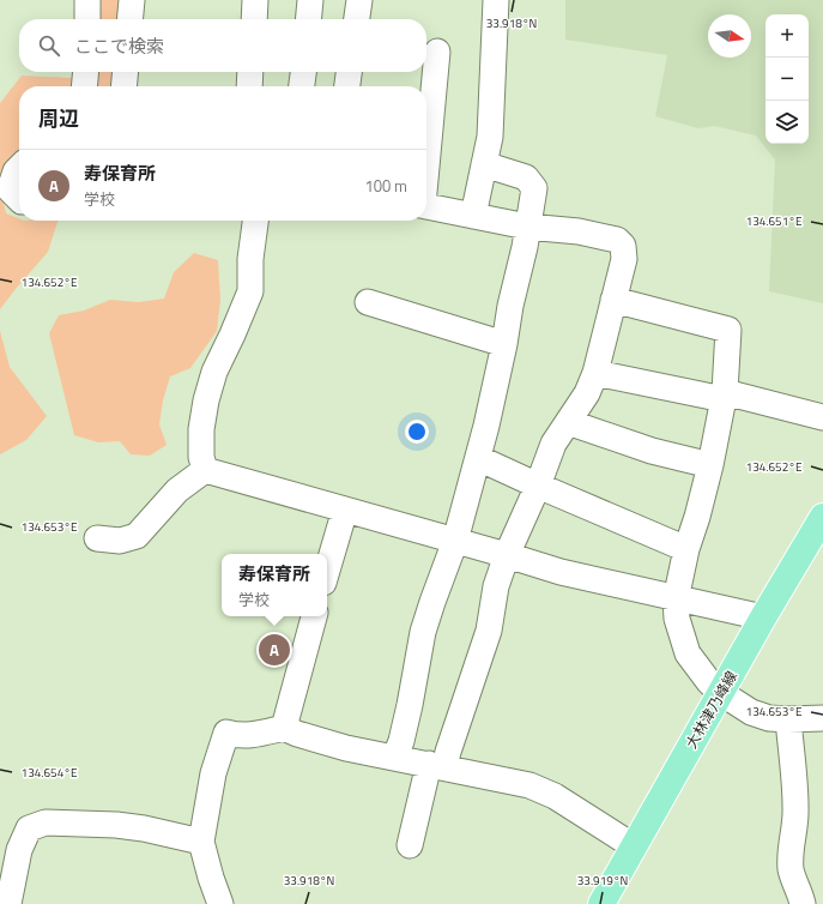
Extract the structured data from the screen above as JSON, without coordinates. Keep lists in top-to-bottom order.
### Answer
{
  "streets": {
    "main road": ["大林津乃峰線"]
  },
  "north": "right",
  "page": {
    "map_buttons": ["+", "−"],
    "search": "ここで検索",
    "heading": "周辺",
    "list": [
      {
        "mark": "A",
        "name": "寿保育所",
        "note": "学校",
        "value": "100 m"
      }
    ],
    "popup": ["寿保育所", "学校"],
    "pins": "A"
  },
  "coordinates": [
    "33.918°N",
    "134.651°E",
    "134.652°E",
    "134.653°E",
    "134.654°E",
    "33.919°N"
  ]
}
